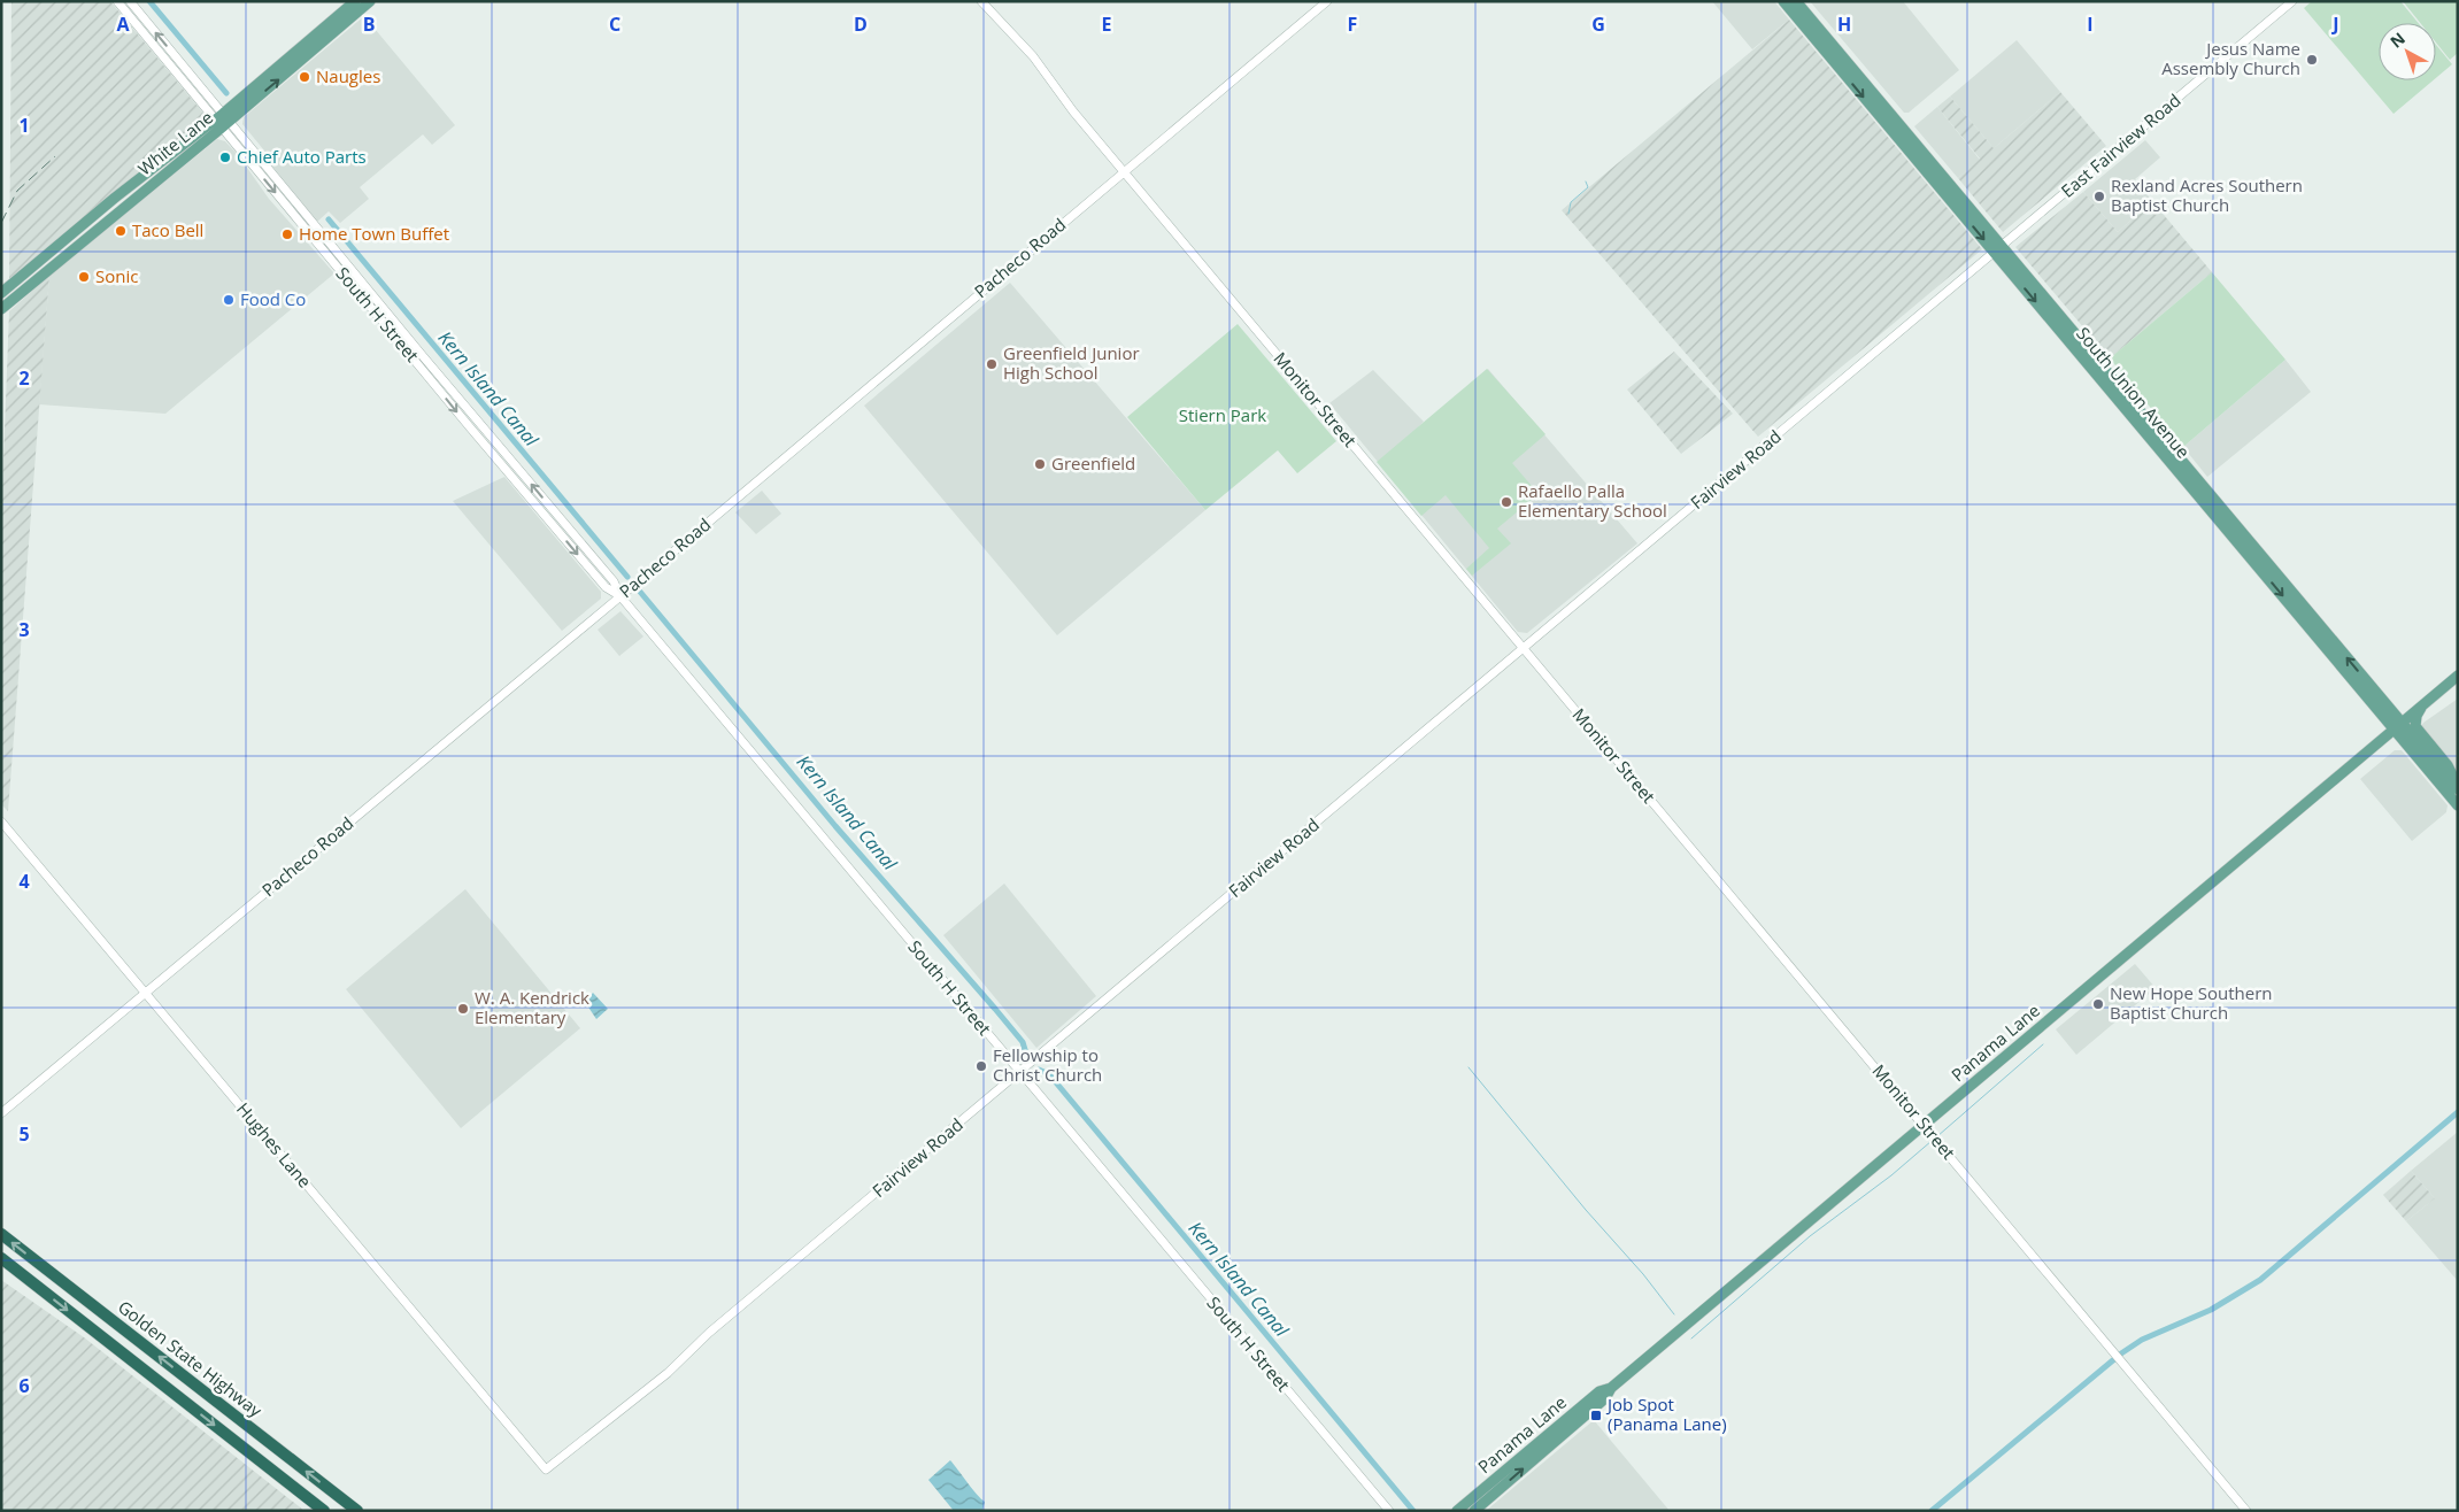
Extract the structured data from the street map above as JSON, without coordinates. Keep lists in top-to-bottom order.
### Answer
{
  "streets": {
    "highway": ["Golden State Highway"],
    "main road": ["White Lane", "South Union Avenue", "Panama Lane"],
    "street": [
      "East Fairview Road",
      "Pacheco Road",
      "South H Street",
      "Monitor Street",
      "Fairview Road",
      "Hughes Lane"
    ]
  },
  "crossings": [
    ["White Lane", "South H Street"],
    ["East Fairview Road", "South Union Avenue"],
    ["East Fairview Road", "Fairview Road"],
    ["Pacheco Road", "South H Street"],
    ["Pacheco Road", "Monitor Street"],
    ["Pacheco Road", "Hughes Lane"],
    ["South H Street", "Fairview Road"],
    ["South Union Avenue", "Fairview Road"],
    ["South Union Avenue", "Panama Lane"],
    ["Monitor Street", "Fairview Road"],
    ["Monitor Street", "Panama Lane"],
    ["Fairview Road", "Hughes Lane"]
  ],
  "water": ["Kern Island Canal"],
  "parks": ["Stiern Park"],
  "places": {
    "other": [
      "Jesus Name Assembly Church",
      "Naugles",
      "Chief Auto Parts",
      "Rexland Acres Southern Baptist Church",
      "Taco Bell",
      "Home Town Buffet",
      "Sonic",
      "Food Co",
      "Greenfield Junior High School",
      "Greenfield",
      "Rafaello Palla Elementary School",
      "New Hope Southern Baptist Church",
      "W. A. Kendrick Elementary",
      "Fellowship to Christ Church"
    ],
    "transit": ["Job Spot (Panama Lane)"]
  },
  "north": "top left",
  "grid": {
    "columns": [
      "A",
      "B",
      "C",
      "D",
      "E",
      "F",
      "G",
      "H",
      "I",
      "J"
    ],
    "rows": [
      "1",
      "2",
      "3",
      "4",
      "5",
      "6"
    ]
  }
}
